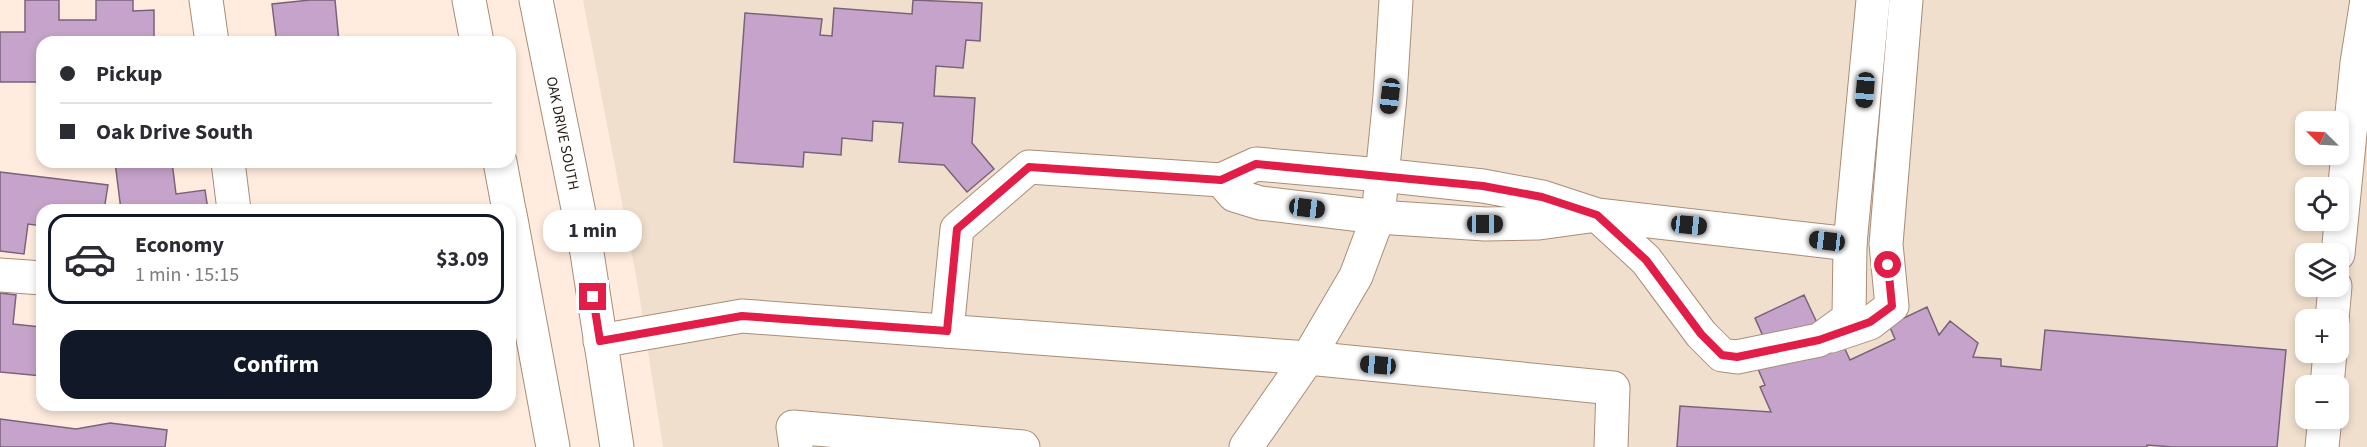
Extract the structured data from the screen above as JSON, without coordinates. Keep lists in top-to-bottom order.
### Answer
{
  "streets": {
    "street": ["OAK DRIVE SOUTH"]
  },
  "north": "top left",
  "page": {
    "banner": ["Pickup", "Oak Drive South"],
    "map_buttons": ["+", "−"],
    "bubble": "1 min",
    "list": [
      {
        "name": "Economy",
        "note": "1 min · 15:15",
        "value": "$3.09"
      }
    ],
    "buttons": "Confirm"
  }
}
